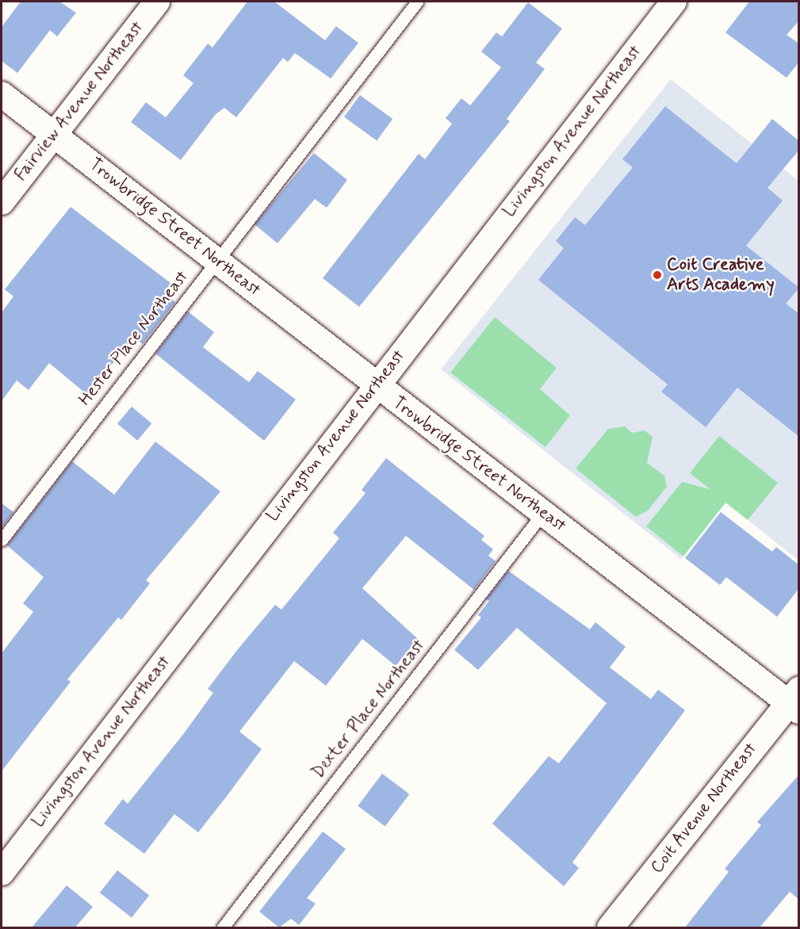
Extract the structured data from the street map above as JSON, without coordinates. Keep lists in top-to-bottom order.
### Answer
{
  "streets": {
    "street": [
      "Fairview Avenue Northeast",
      "Livingston Avenue Northeast",
      "Trowbridge Street Northeast",
      "Coit Avenue Northeast"
    ],
    "lane": ["Hester Place Northeast", "Dexter Place Northeast"]
  },
  "crossings": [
    ["Fairview Avenue Northeast", "Trowbridge Street Northeast"],
    ["Livingston Avenue Northeast", "Trowbridge Street Northeast"],
    ["Trowbridge Street Northeast", "Hester Place Northeast"],
    ["Trowbridge Street Northeast", "Dexter Place Northeast"],
    ["Trowbridge Street Northeast", "Coit Avenue Northeast"]
  ],
  "places": ["Coit Creative Arts Academy"]
}
